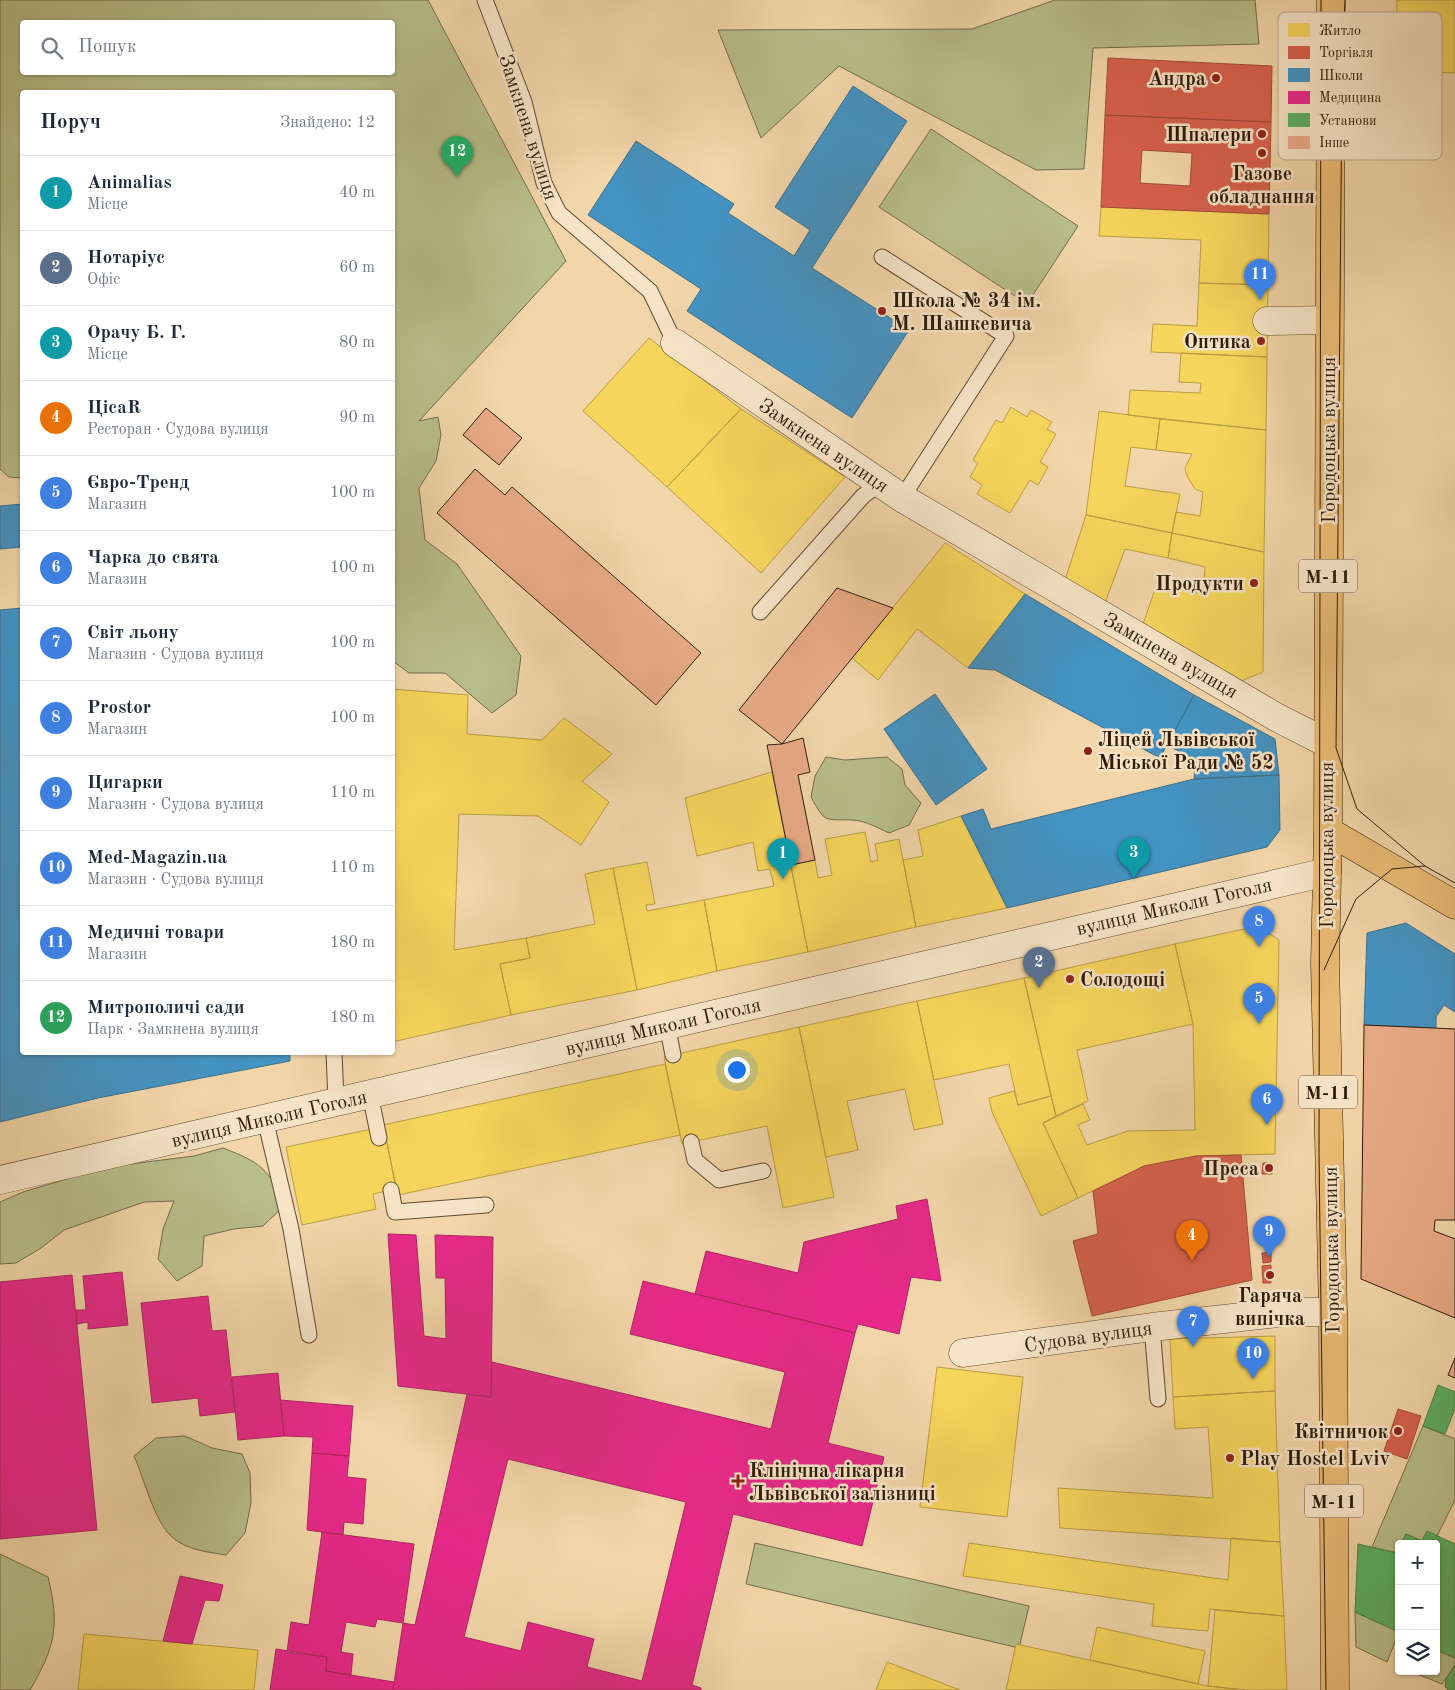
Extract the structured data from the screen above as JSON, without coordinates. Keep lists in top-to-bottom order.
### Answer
{
  "streets": {
    "main road": ["Городоцька вулиця", "М-11"],
    "street": ["Замкнена вулиця", "вулиця Миколи Гоголя", "Судова вулиця"]
  },
  "crossings": [
    ["Замкнена вулиця", "Городоцька вулиця"],
    ["Городоцька вулиця", "вулиця Миколи Гоголя"],
    ["Городоцька вулиця", "Судова вулиця"]
  ],
  "places": {
    "other": [
      "Андра",
      "Шпалери",
      "Газове обладнання",
      "Школа № 34 ім. М. Шашкевича",
      "Оптика",
      "Продукти",
      "Ліцей Львівської Міської Ради № 52",
      "Солодощі",
      "Преса",
      "Гаряча випічка",
      "Квітничок",
      "Play Hostel Lviv"
    ],
    "health": ["Клінічна лікарня Львівської залізниці"]
  },
  "legend": [
    "Житло",
    "Торгівля",
    "Школи",
    "Медицина",
    "Установи",
    "Інше"
  ],
  "page": {
    "search": "Пошук",
    "heading": ["Поруч", "Знайдено: 12"],
    "pins": [
      "12",
      "11",
      "3",
      "1",
      "8",
      "2",
      "5",
      "6",
      "9",
      "4",
      "7",
      "10"
    ],
    "list": [
      {
        "mark": "1",
        "name": "Animalias",
        "note": "Місце",
        "value": "40 m"
      },
      {
        "mark": "2",
        "name": "Нотаріус",
        "note": "Офіс",
        "value": "60 m"
      },
      {
        "mark": "3",
        "name": "Орачу Б. Г.",
        "note": "Місце",
        "value": "80 m"
      },
      {
        "mark": "4",
        "name": "ЦісаR",
        "note": "Ресторан · Судова вулиця",
        "value": "90 m"
      },
      {
        "mark": "5",
        "name": "Євро-Тренд",
        "note": "Магазин",
        "value": "100 m"
      },
      {
        "mark": "6",
        "name": "Чарка до свята",
        "note": "Магазин",
        "value": "100 m"
      },
      {
        "mark": "7",
        "name": "Світ льону",
        "note": "Магазин · Судова вулиця",
        "value": "100 m"
      },
      {
        "mark": "8",
        "name": "Prostor",
        "note": "Магазин",
        "value": "100 m"
      },
      {
        "mark": "9",
        "name": "Цигарки",
        "note": "Магазин · Судова вулиця",
        "value": "110 m"
      },
      {
        "mark": "10",
        "name": "Med-Magazin.ua",
        "note": "Магазин · Судова вулиця",
        "value": "110 m"
      },
      {
        "mark": "11",
        "name": "Медичні товари",
        "note": "Магазин",
        "value": "180 m"
      },
      {
        "mark": "12",
        "name": "Митрополичі сади",
        "note": "Парк · Замкнена вулиця",
        "value": "180 m"
      }
    ],
    "map_buttons": ["+", "−"]
  }
}
